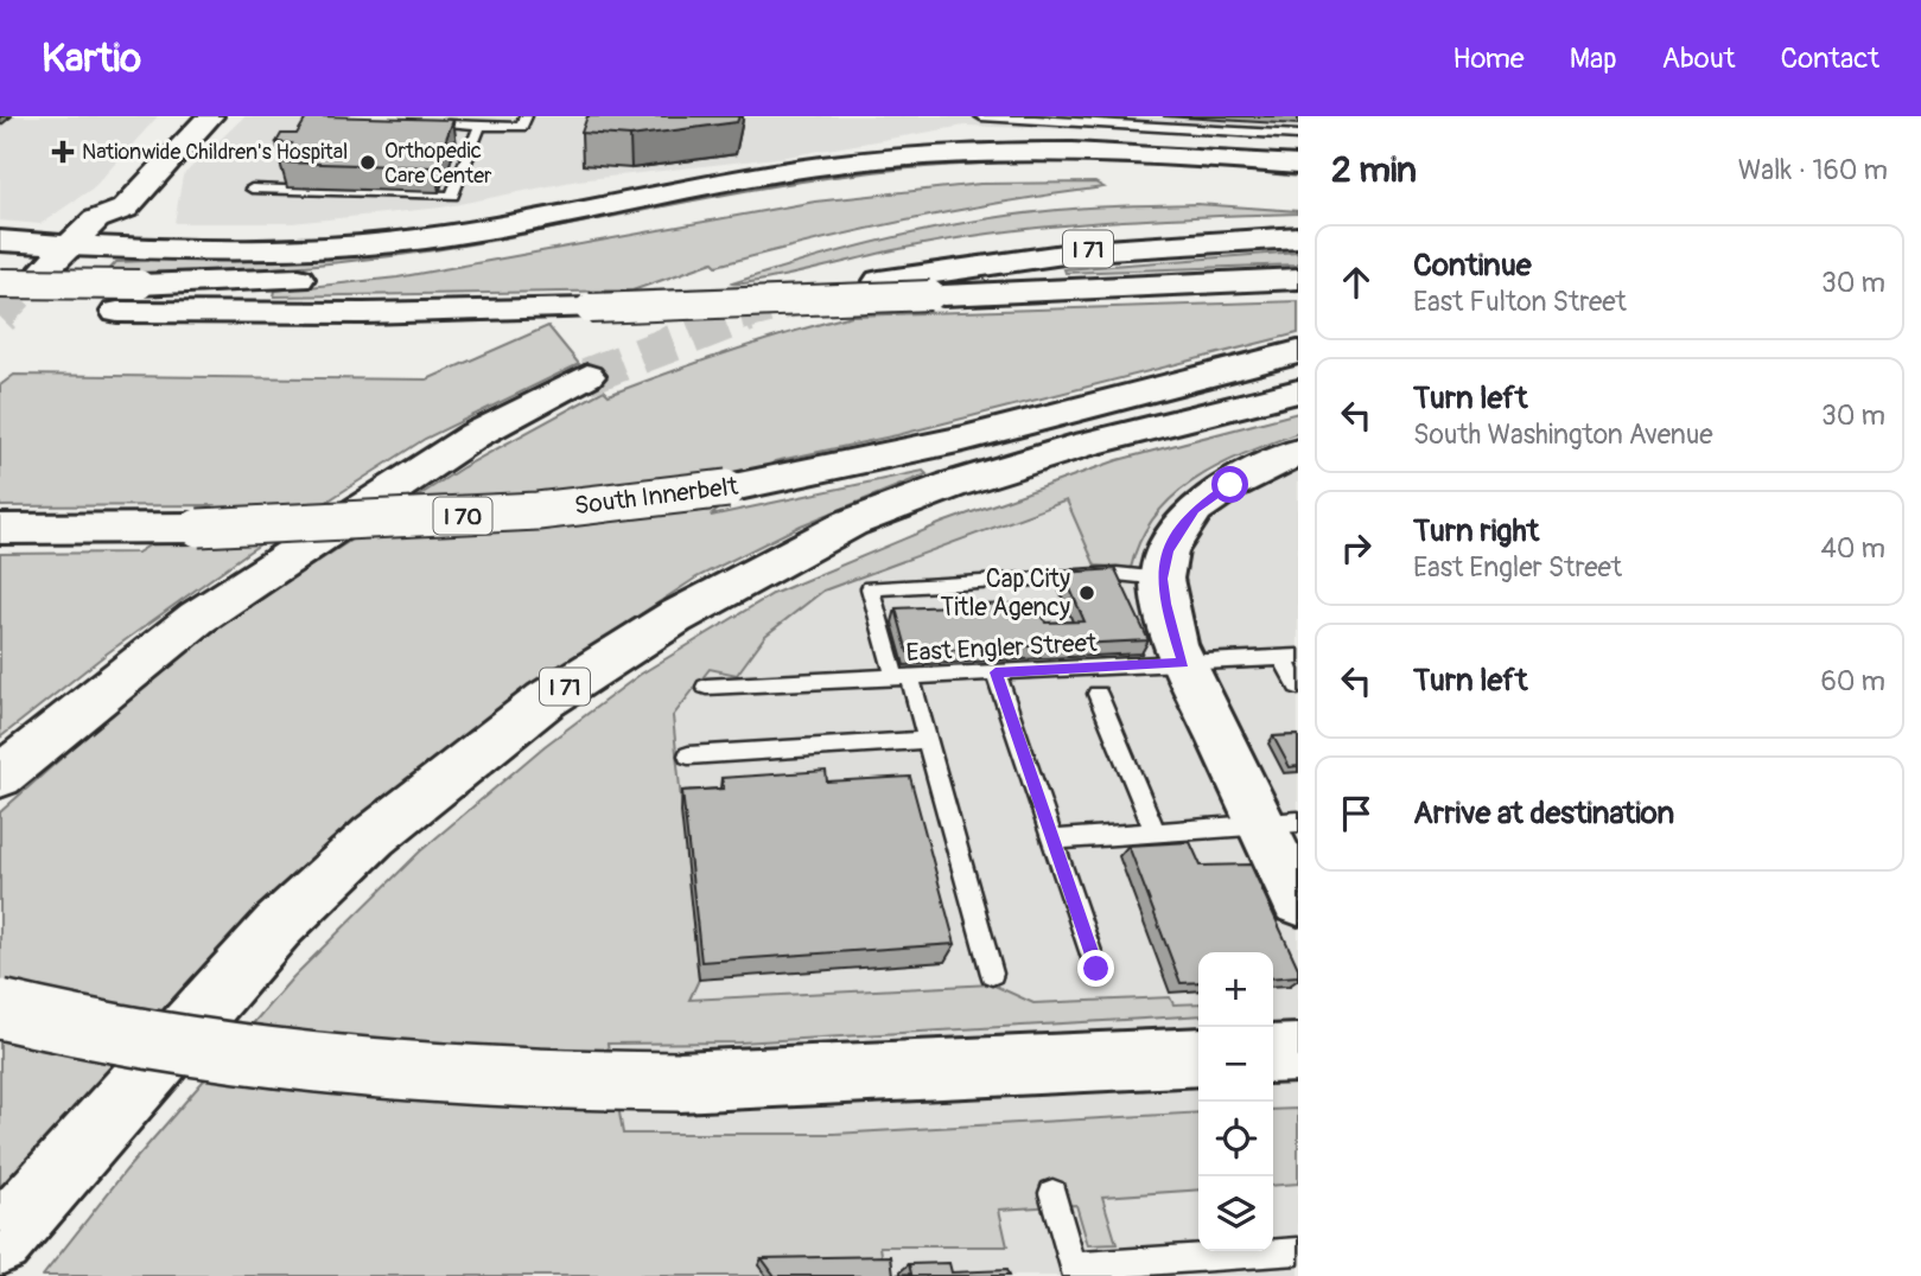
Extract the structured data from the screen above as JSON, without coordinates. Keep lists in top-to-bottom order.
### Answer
{
  "streets": {
    "main road": ["I 71", "South Innerbelt", "I 70"],
    "lane": ["East Engler Street"]
  },
  "places": {
    "health": ["Nationwide Children's Hospital"],
    "other": ["Orthopedic Care Center", "Cap City Title Agency"]
  },
  "page": {
    "header": "Kartio",
    "nav": [
      "Home",
      "Map",
      "About",
      "Contact"
    ],
    "heading": ["2 min", "Walk · 160 m"],
    "list": [
      ["Continue", "East Fulton Street", "30 m"],
      ["Turn left", "South Washington Avenue", "30 m"],
      ["Turn right", "East Engler Street", "40 m"],
      ["Turn left", "60 m"],
      "Arrive at destination"
    ],
    "map_buttons": ["+", "−"]
  }
}
